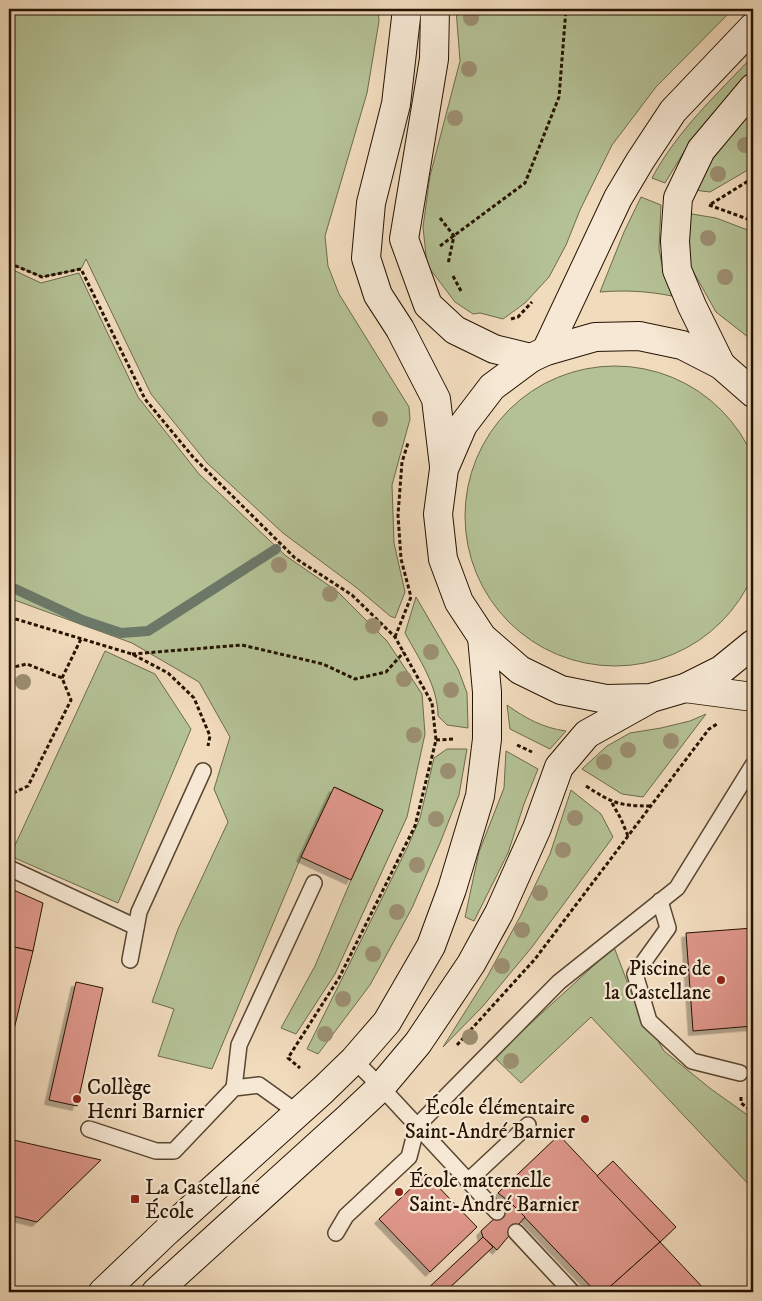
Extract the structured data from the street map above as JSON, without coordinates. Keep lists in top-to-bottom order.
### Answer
{
  "places": {
    "other": [
      "Piscine de la Castellane",
      "Collège Henri Barnier",
      "École élémentaire Saint-André Barnier",
      "École maternelle Saint-André Barnier"
    ],
    "transit": ["La Castellane École"]
  }
}
